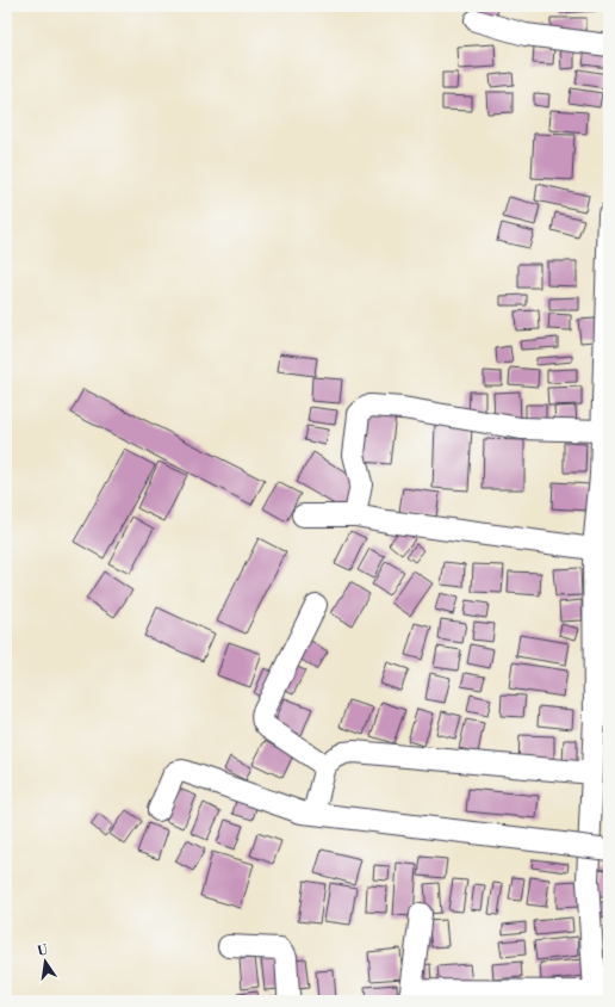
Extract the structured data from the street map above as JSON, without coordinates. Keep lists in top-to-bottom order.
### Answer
{
  "north": "top"
}
